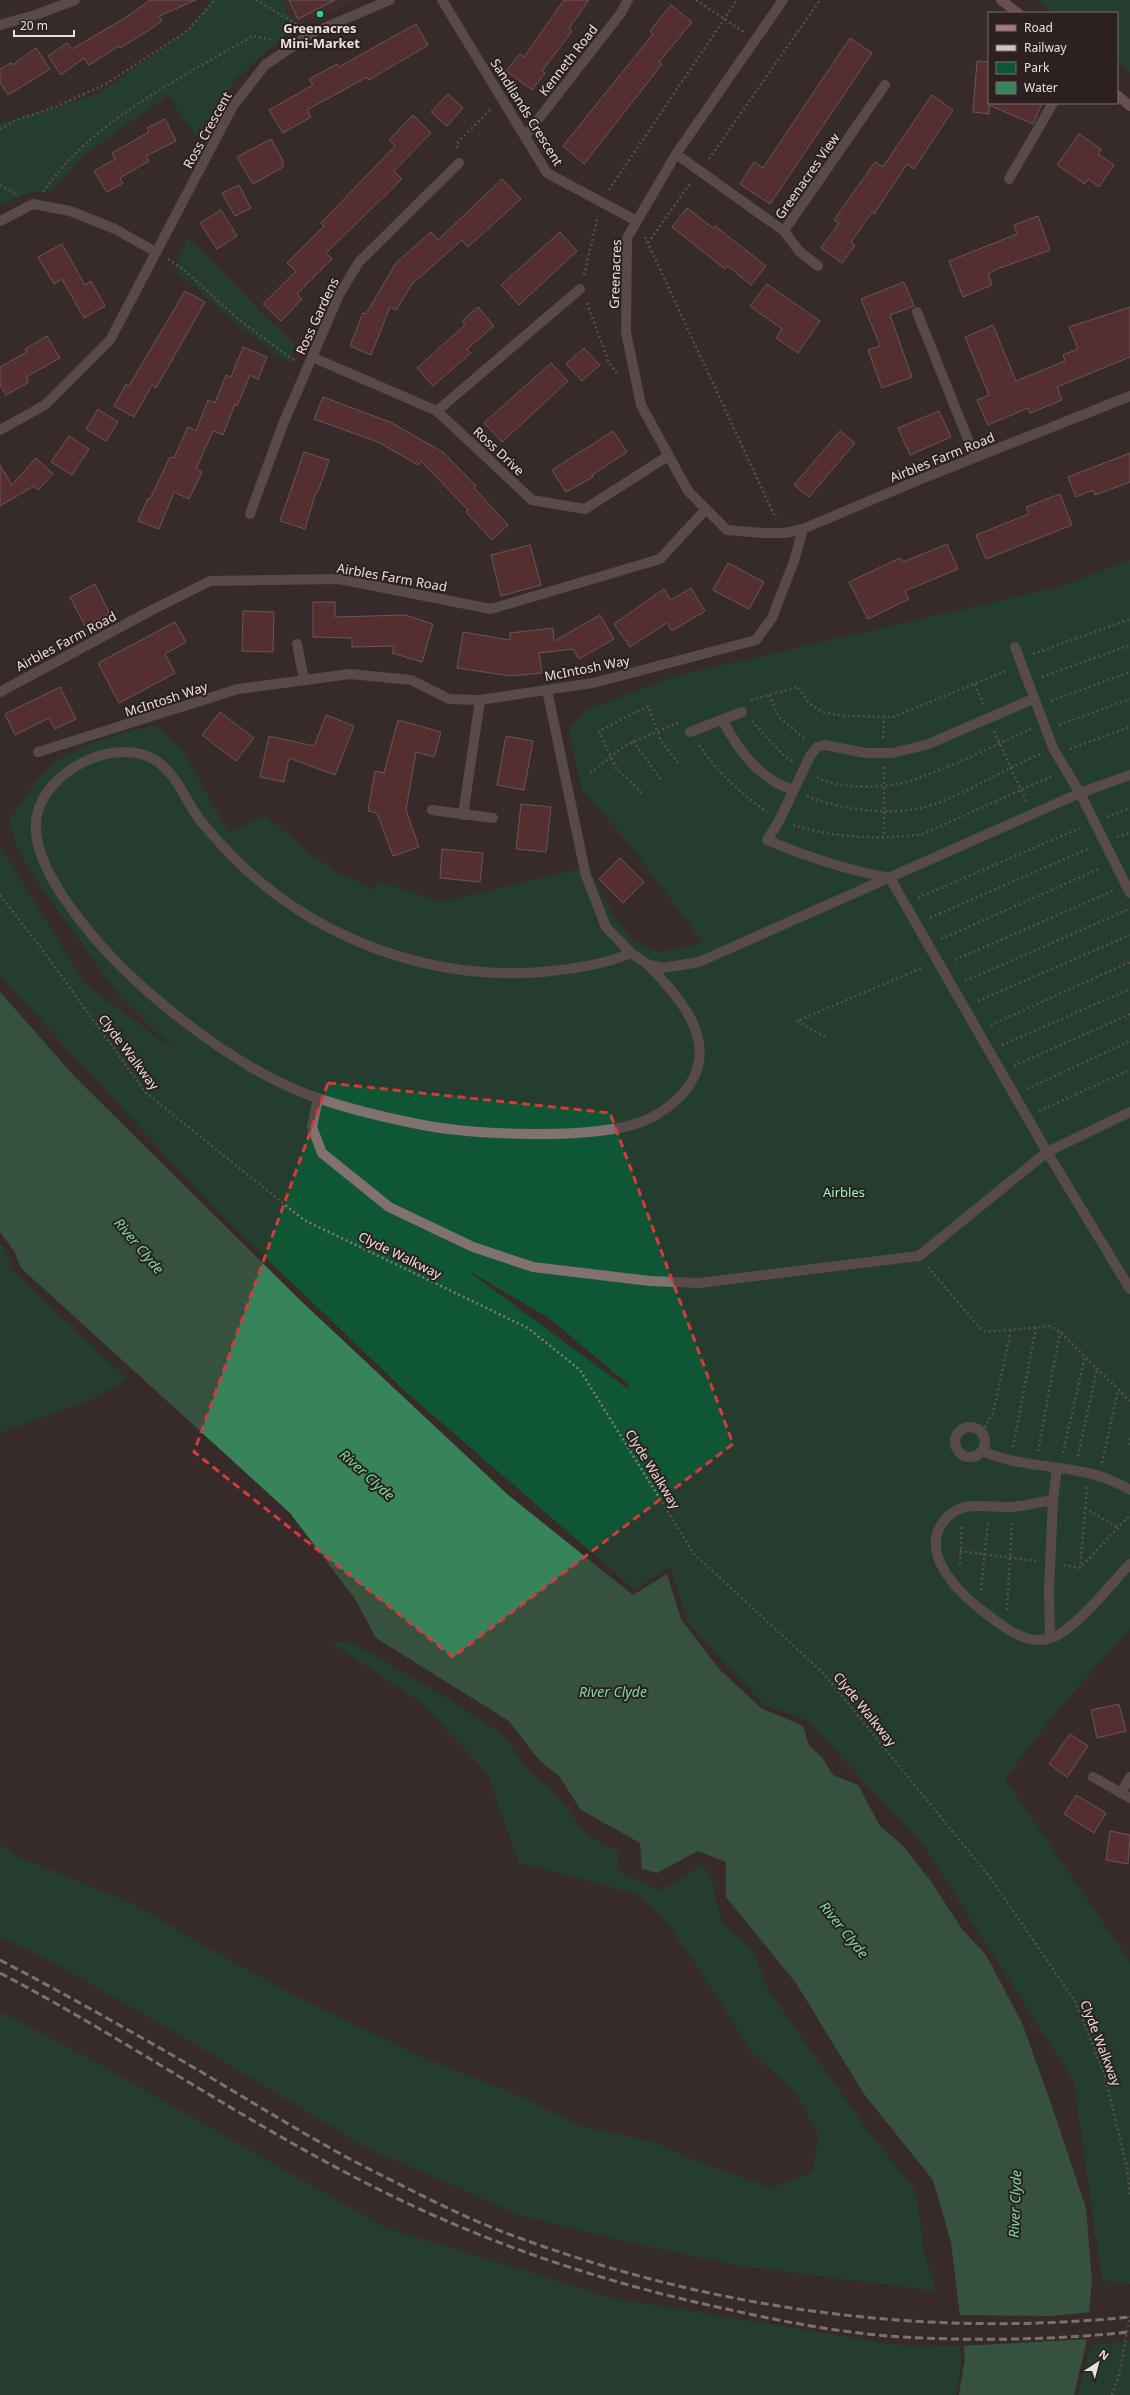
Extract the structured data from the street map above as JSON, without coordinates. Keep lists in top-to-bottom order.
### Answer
{
  "streets": {
    "street": [
      "Kenneth Road",
      "Sandilands Crescent",
      "Ross Crescent",
      "Greenacres View",
      "Greenacres",
      "Ross Gardens",
      "Ross Drive",
      "Airbles Farm Road",
      "McIntosh Way"
    ],
    "path": ["Clyde Walkway"]
  },
  "crossings": [
    ["Kenneth Road", "Sandilands Crescent"],
    ["Sandilands Crescent", "Greenacres"],
    ["Greenacres View", "Greenacres"],
    ["Greenacres", "Ross Drive"],
    ["Greenacres", "Airbles Farm Road"],
    ["Ross Gardens", "Ross Drive"],
    ["Airbles Farm Road", "McIntosh Way"]
  ],
  "water": ["River Clyde"],
  "parks": ["Airbles"],
  "places": ["Greenacres Mini-Market"],
  "legend": [
    "Road",
    "Railway",
    "Park",
    "Water"
  ],
  "scale_bar": "20 m",
  "north": "top right"
}
